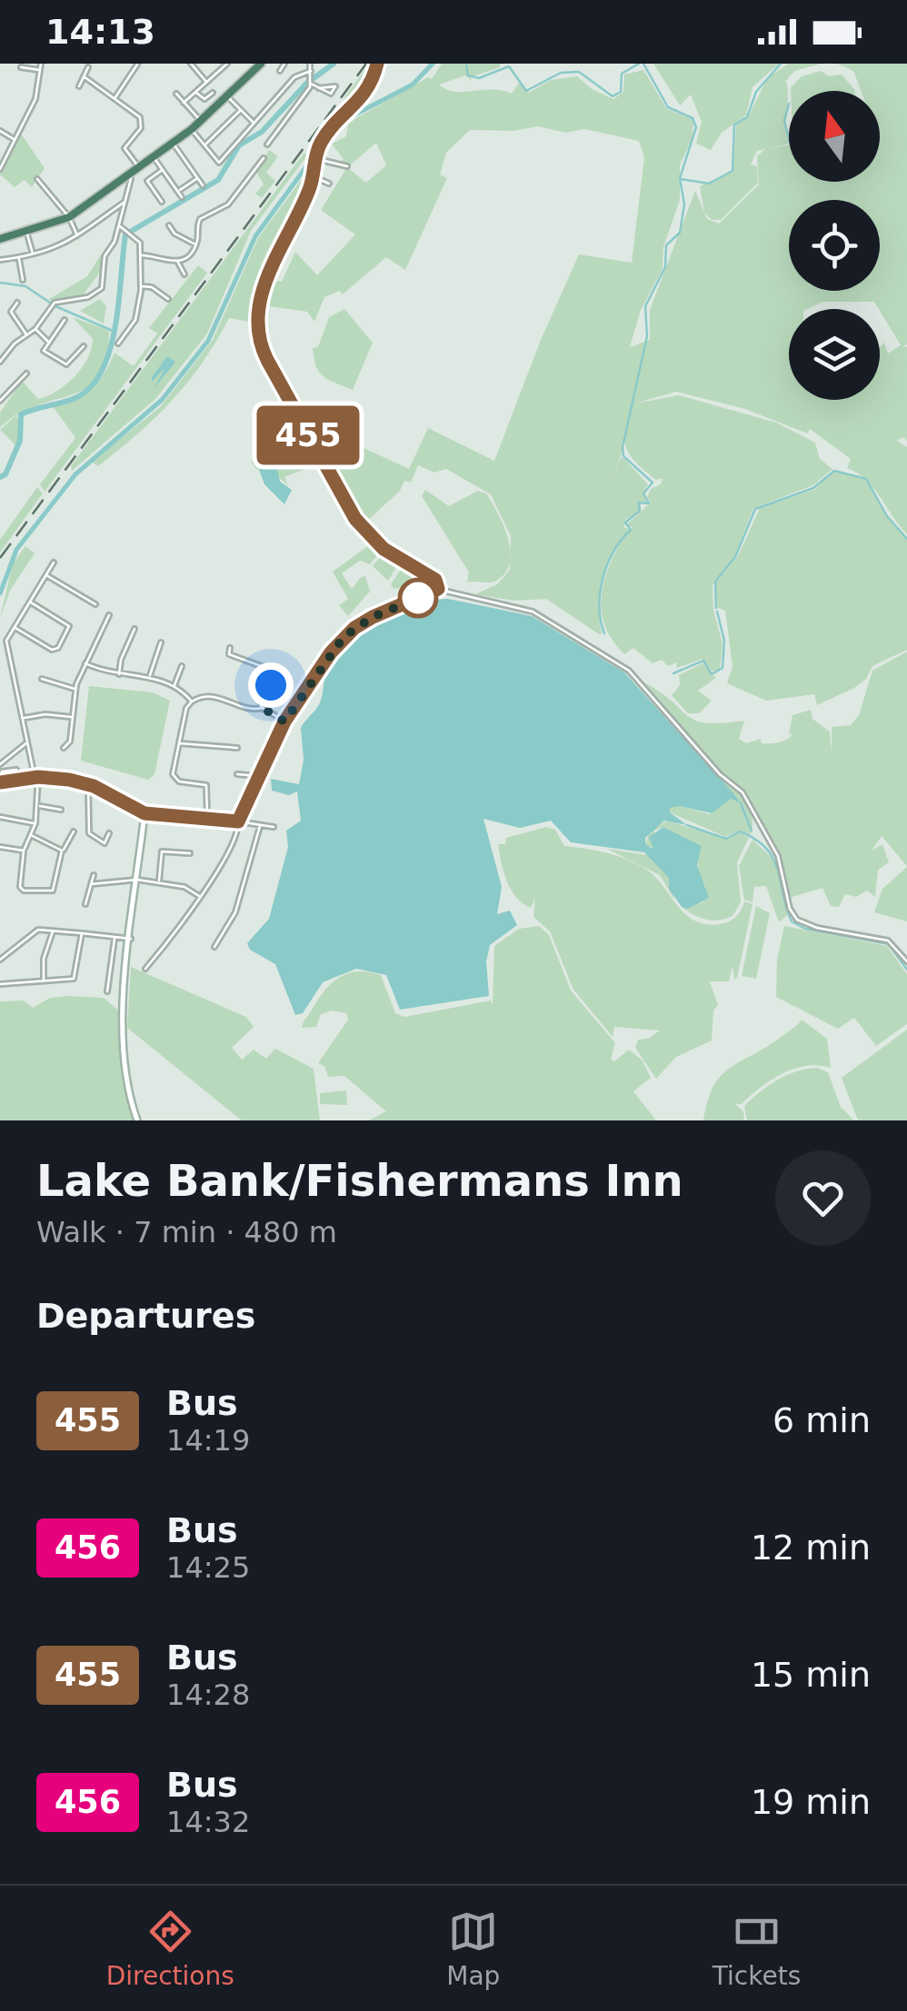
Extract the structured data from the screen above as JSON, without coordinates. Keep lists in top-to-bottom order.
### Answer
{
  "lines": ["bus line 455"],
  "north": "top",
  "page": {
    "status": "14:13",
    "on_map": "455",
    "heading": [
      ["Lake Bank/Fishermans Inn", "Walk · 7 min · 480 m"],
      "Departures"
    ],
    "list": [
      {
        "mark": "455",
        "name": "Bus",
        "note": "14:19",
        "value": "6 min"
      },
      {
        "mark": "456",
        "name": "Bus",
        "note": "14:25",
        "value": "12 min"
      },
      {
        "mark": "455",
        "name": "Bus",
        "note": "14:28",
        "value": "15 min"
      },
      {
        "mark": "456",
        "name": "Bus",
        "note": "14:32",
        "value": "19 min"
      }
    ],
    "tabs": ["Directions", "Map", "Tickets"]
  }
}
